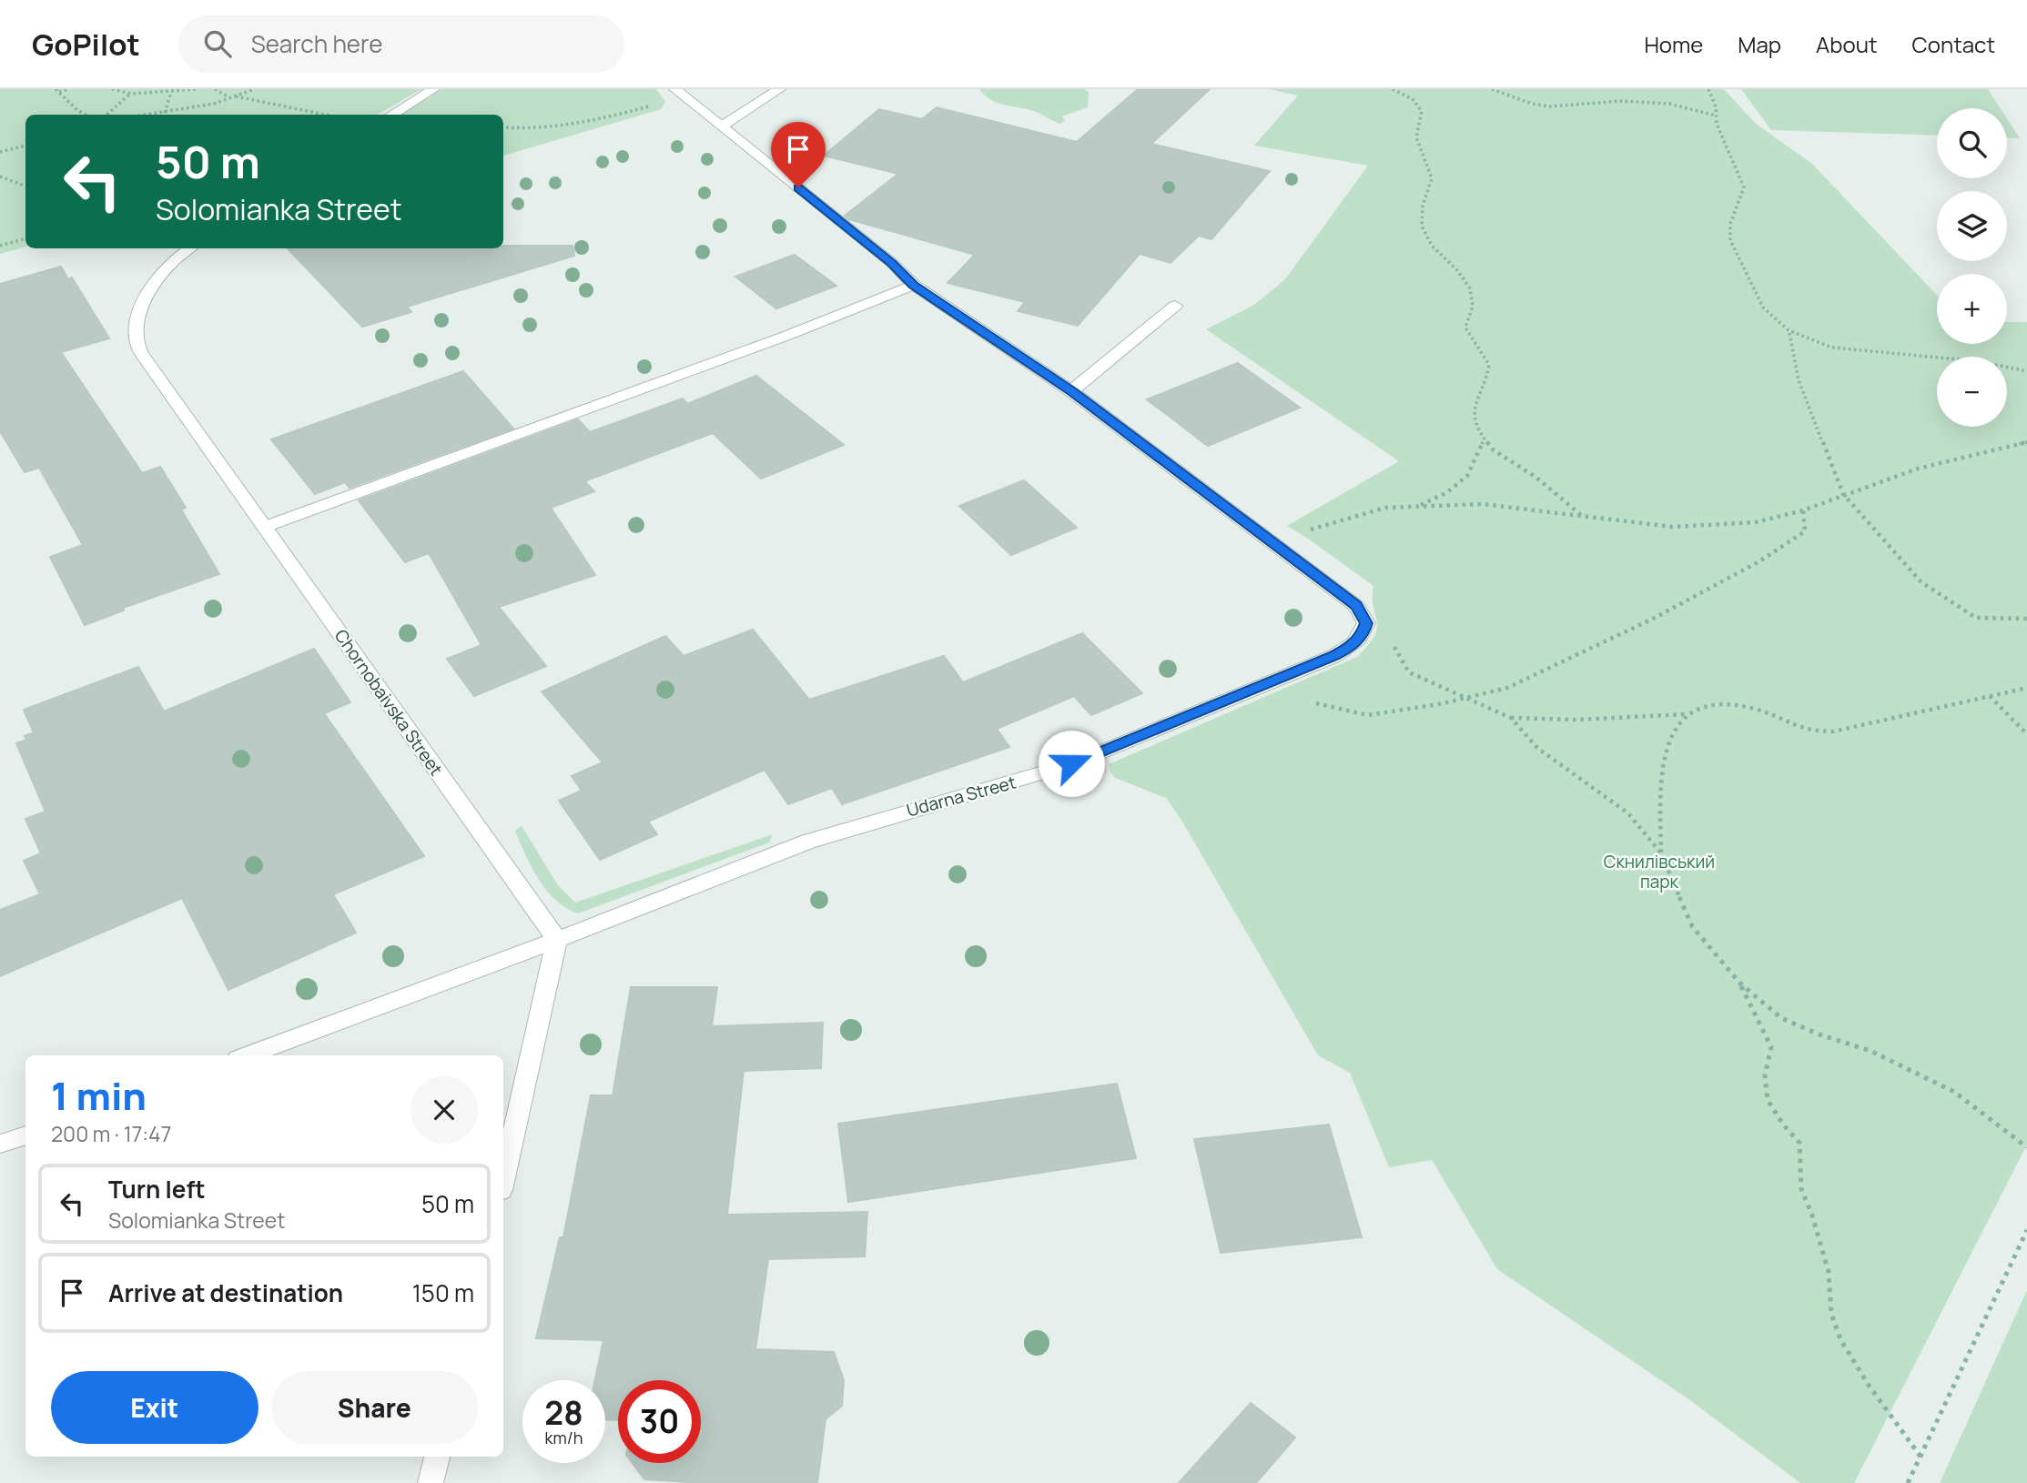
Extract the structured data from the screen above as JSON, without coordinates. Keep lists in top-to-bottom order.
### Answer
{
  "streets": {
    "street": ["Chornobaivska Street", "Udarna Street"]
  },
  "crossings": [
    ["Chornobaivska Street", "Udarna Street"]
  ],
  "parks": ["Скнилівський парк"],
  "page": {
    "header": "GoPilot",
    "search": "Search here",
    "nav": [
      "Home",
      "Map",
      "About",
      "Contact"
    ],
    "map_buttons": ["+", "−"],
    "turn": ["50 m", "Solomianka Street"],
    "heading": ["1 min", "200 m · 17:47"],
    "list": [
      {
        "name": "Turn left",
        "note": "Solomianka Street",
        "value": "50 m"
      },
      {
        "name": "Arrive at destination",
        "value": "150 m"
      }
    ],
    "buttons": ["Exit", "Share"],
    "speed": "28 km/h",
    "limit": "30"
  }
}
